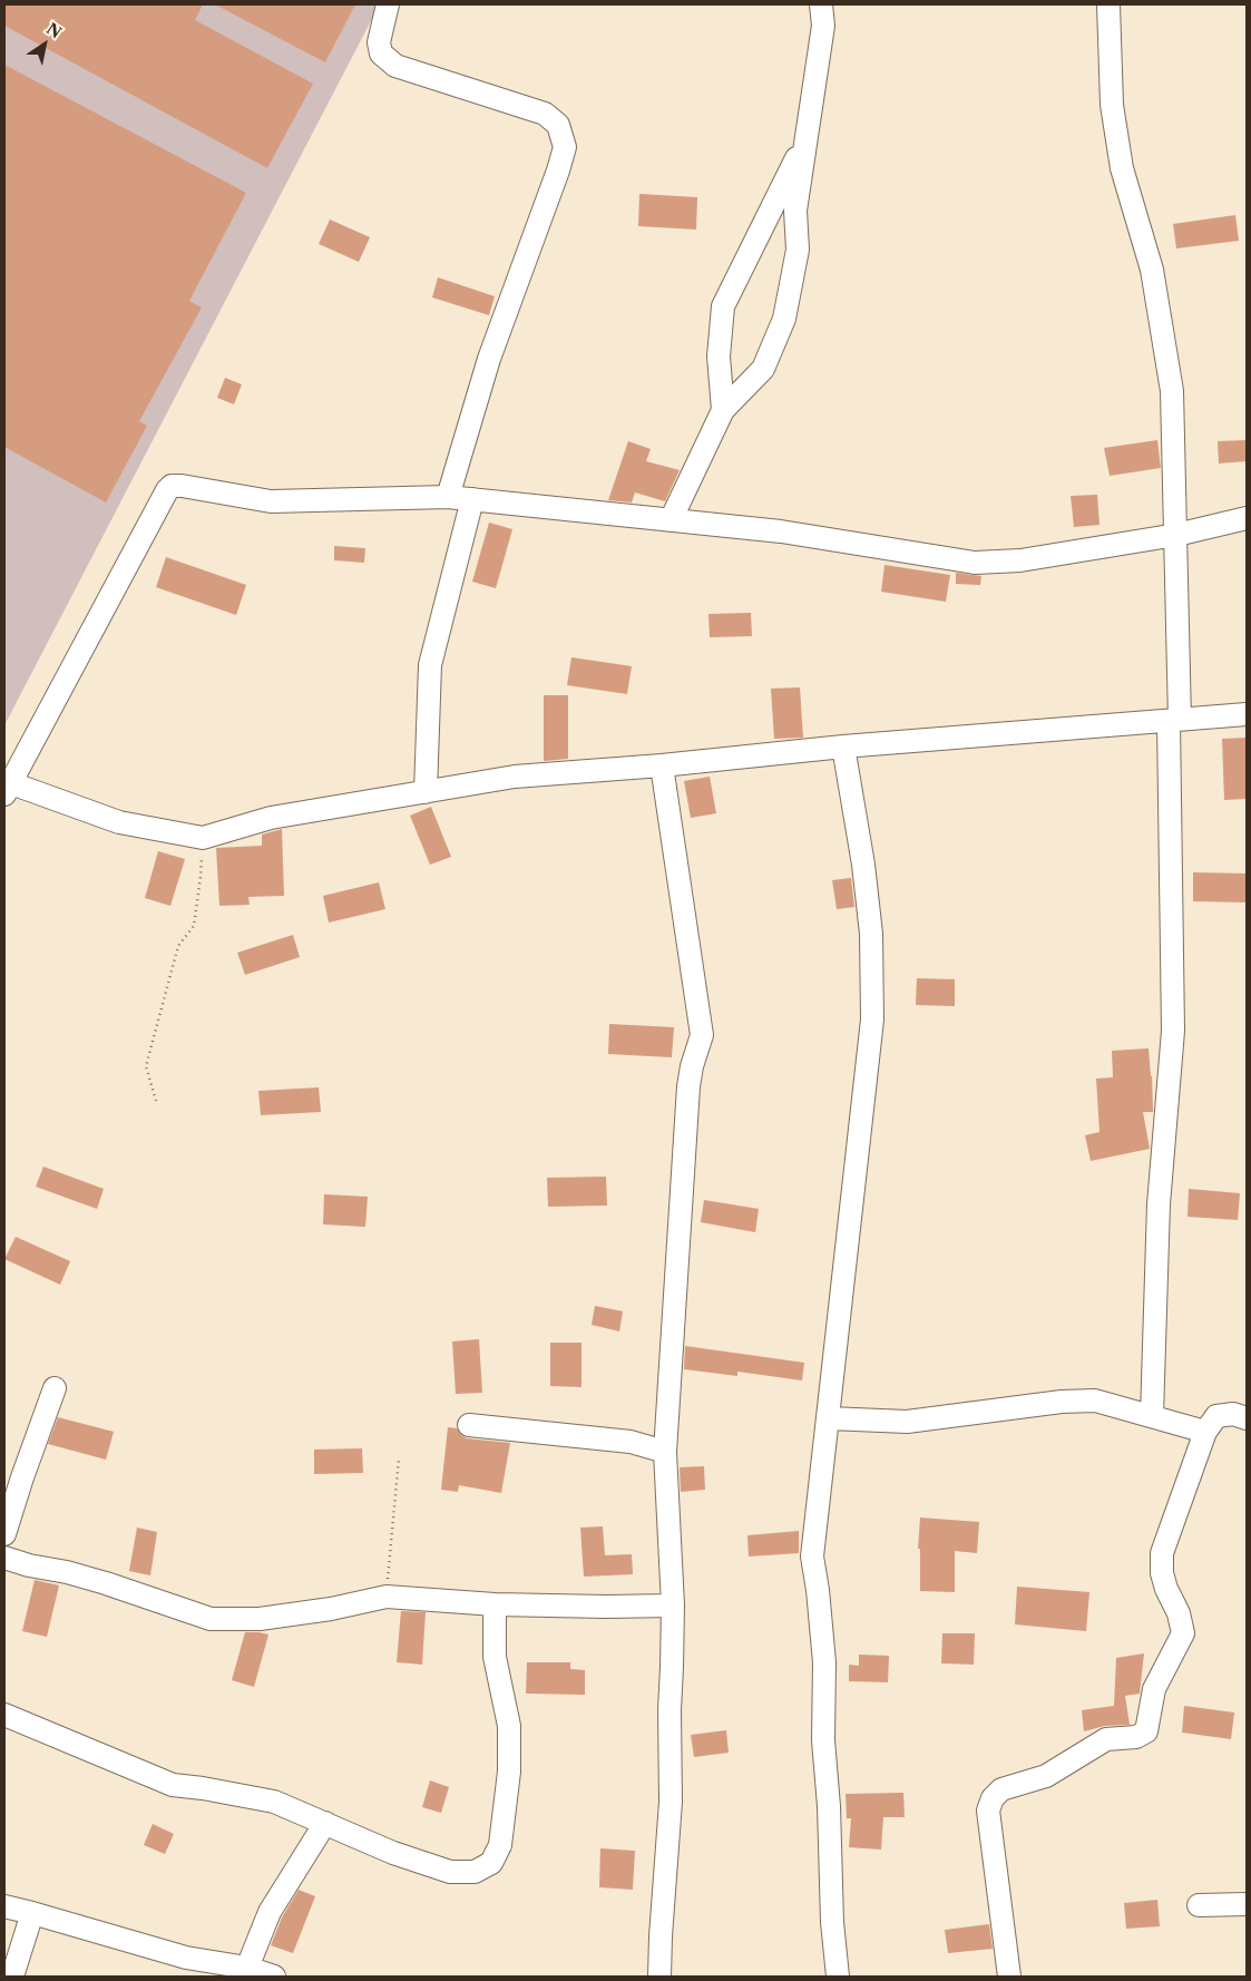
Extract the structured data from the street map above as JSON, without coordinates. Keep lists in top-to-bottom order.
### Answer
{
  "north": "top right"
}
